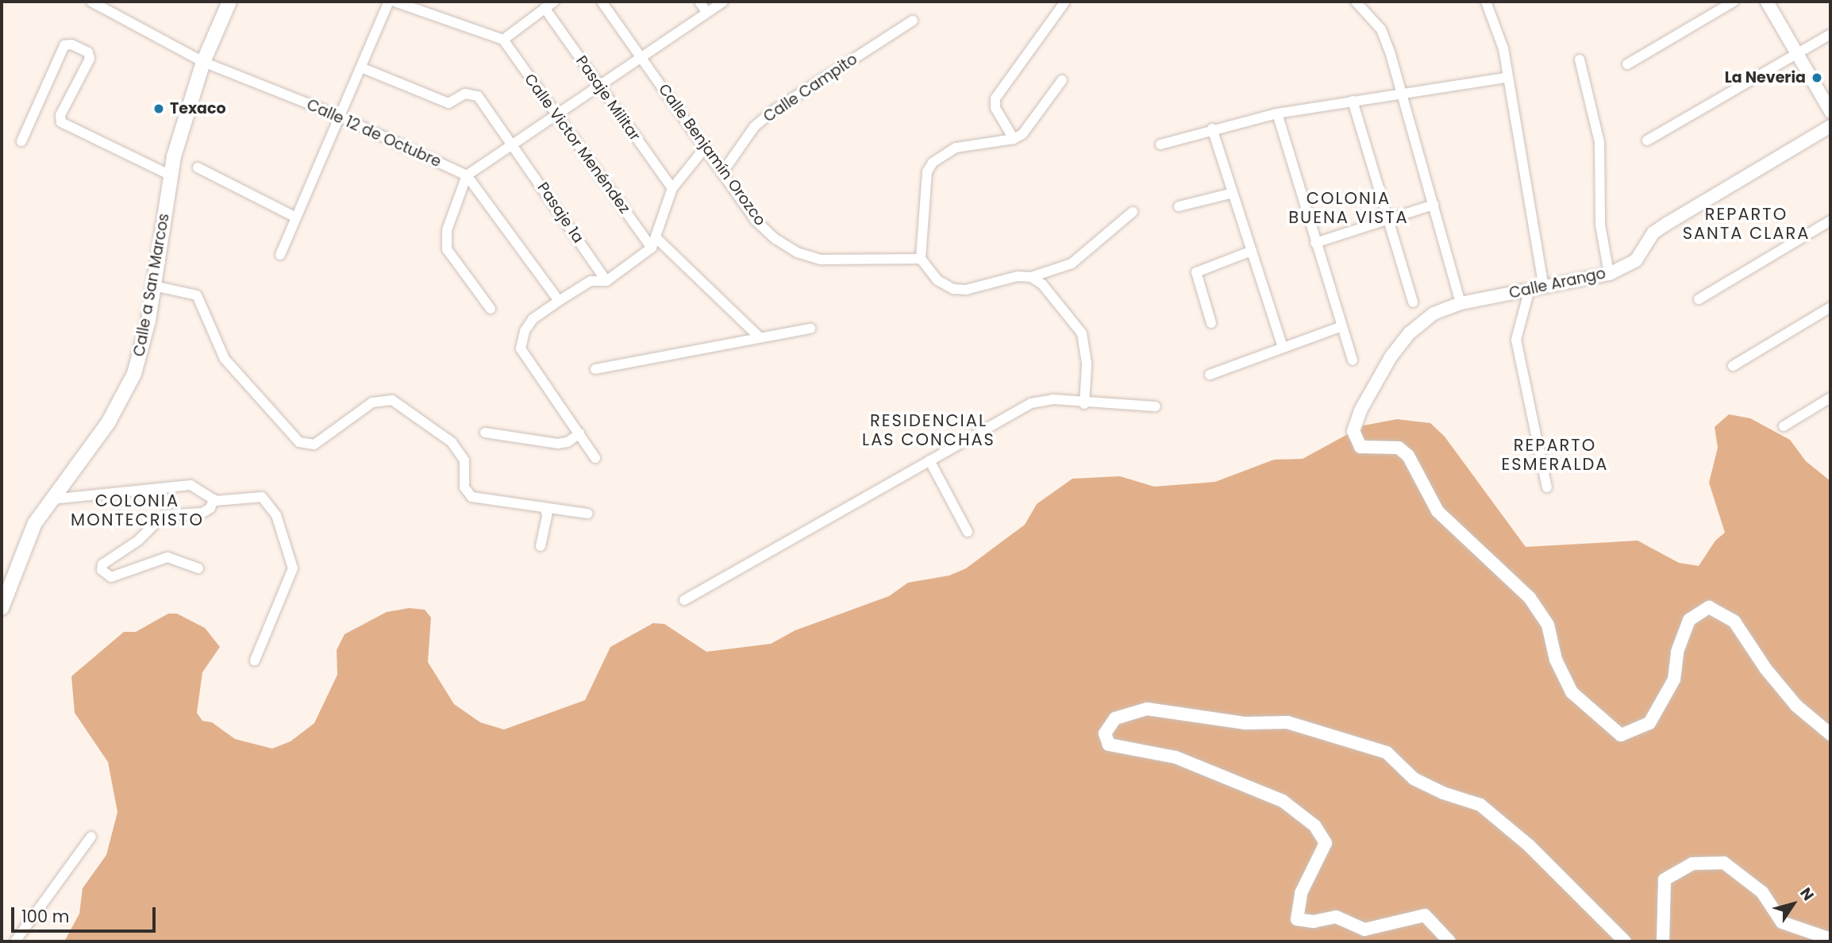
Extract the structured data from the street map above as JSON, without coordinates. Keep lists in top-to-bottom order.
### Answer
{
  "streets": {
    "main road": ["Calle a San Marcos"],
    "street": [
      "Calle Campito",
      "Pasaje Militar",
      "Calle 12 de Octubre",
      "Calle Victor Menéndez",
      "Calle Benjamín Orozco",
      "Pasaje 1a",
      "Calle Arango"
    ]
  },
  "crossings": [
    ["Calle Campito", "Calle Benjamín Orozco"],
    ["Calle 12 de Octubre", "Calle a San Marcos"]
  ],
  "districts": [
    "COLONIA BUENA VISTA",
    "REPARTO SANTA CLARA",
    "RESIDENCIAL LAS CONCHAS",
    "REPARTO ESMERALDA",
    "COLONIA MONTECRISTO"
  ],
  "places": ["La Neveria", "Texaco"],
  "scale_bar": "100 m",
  "north": "top right"
}
